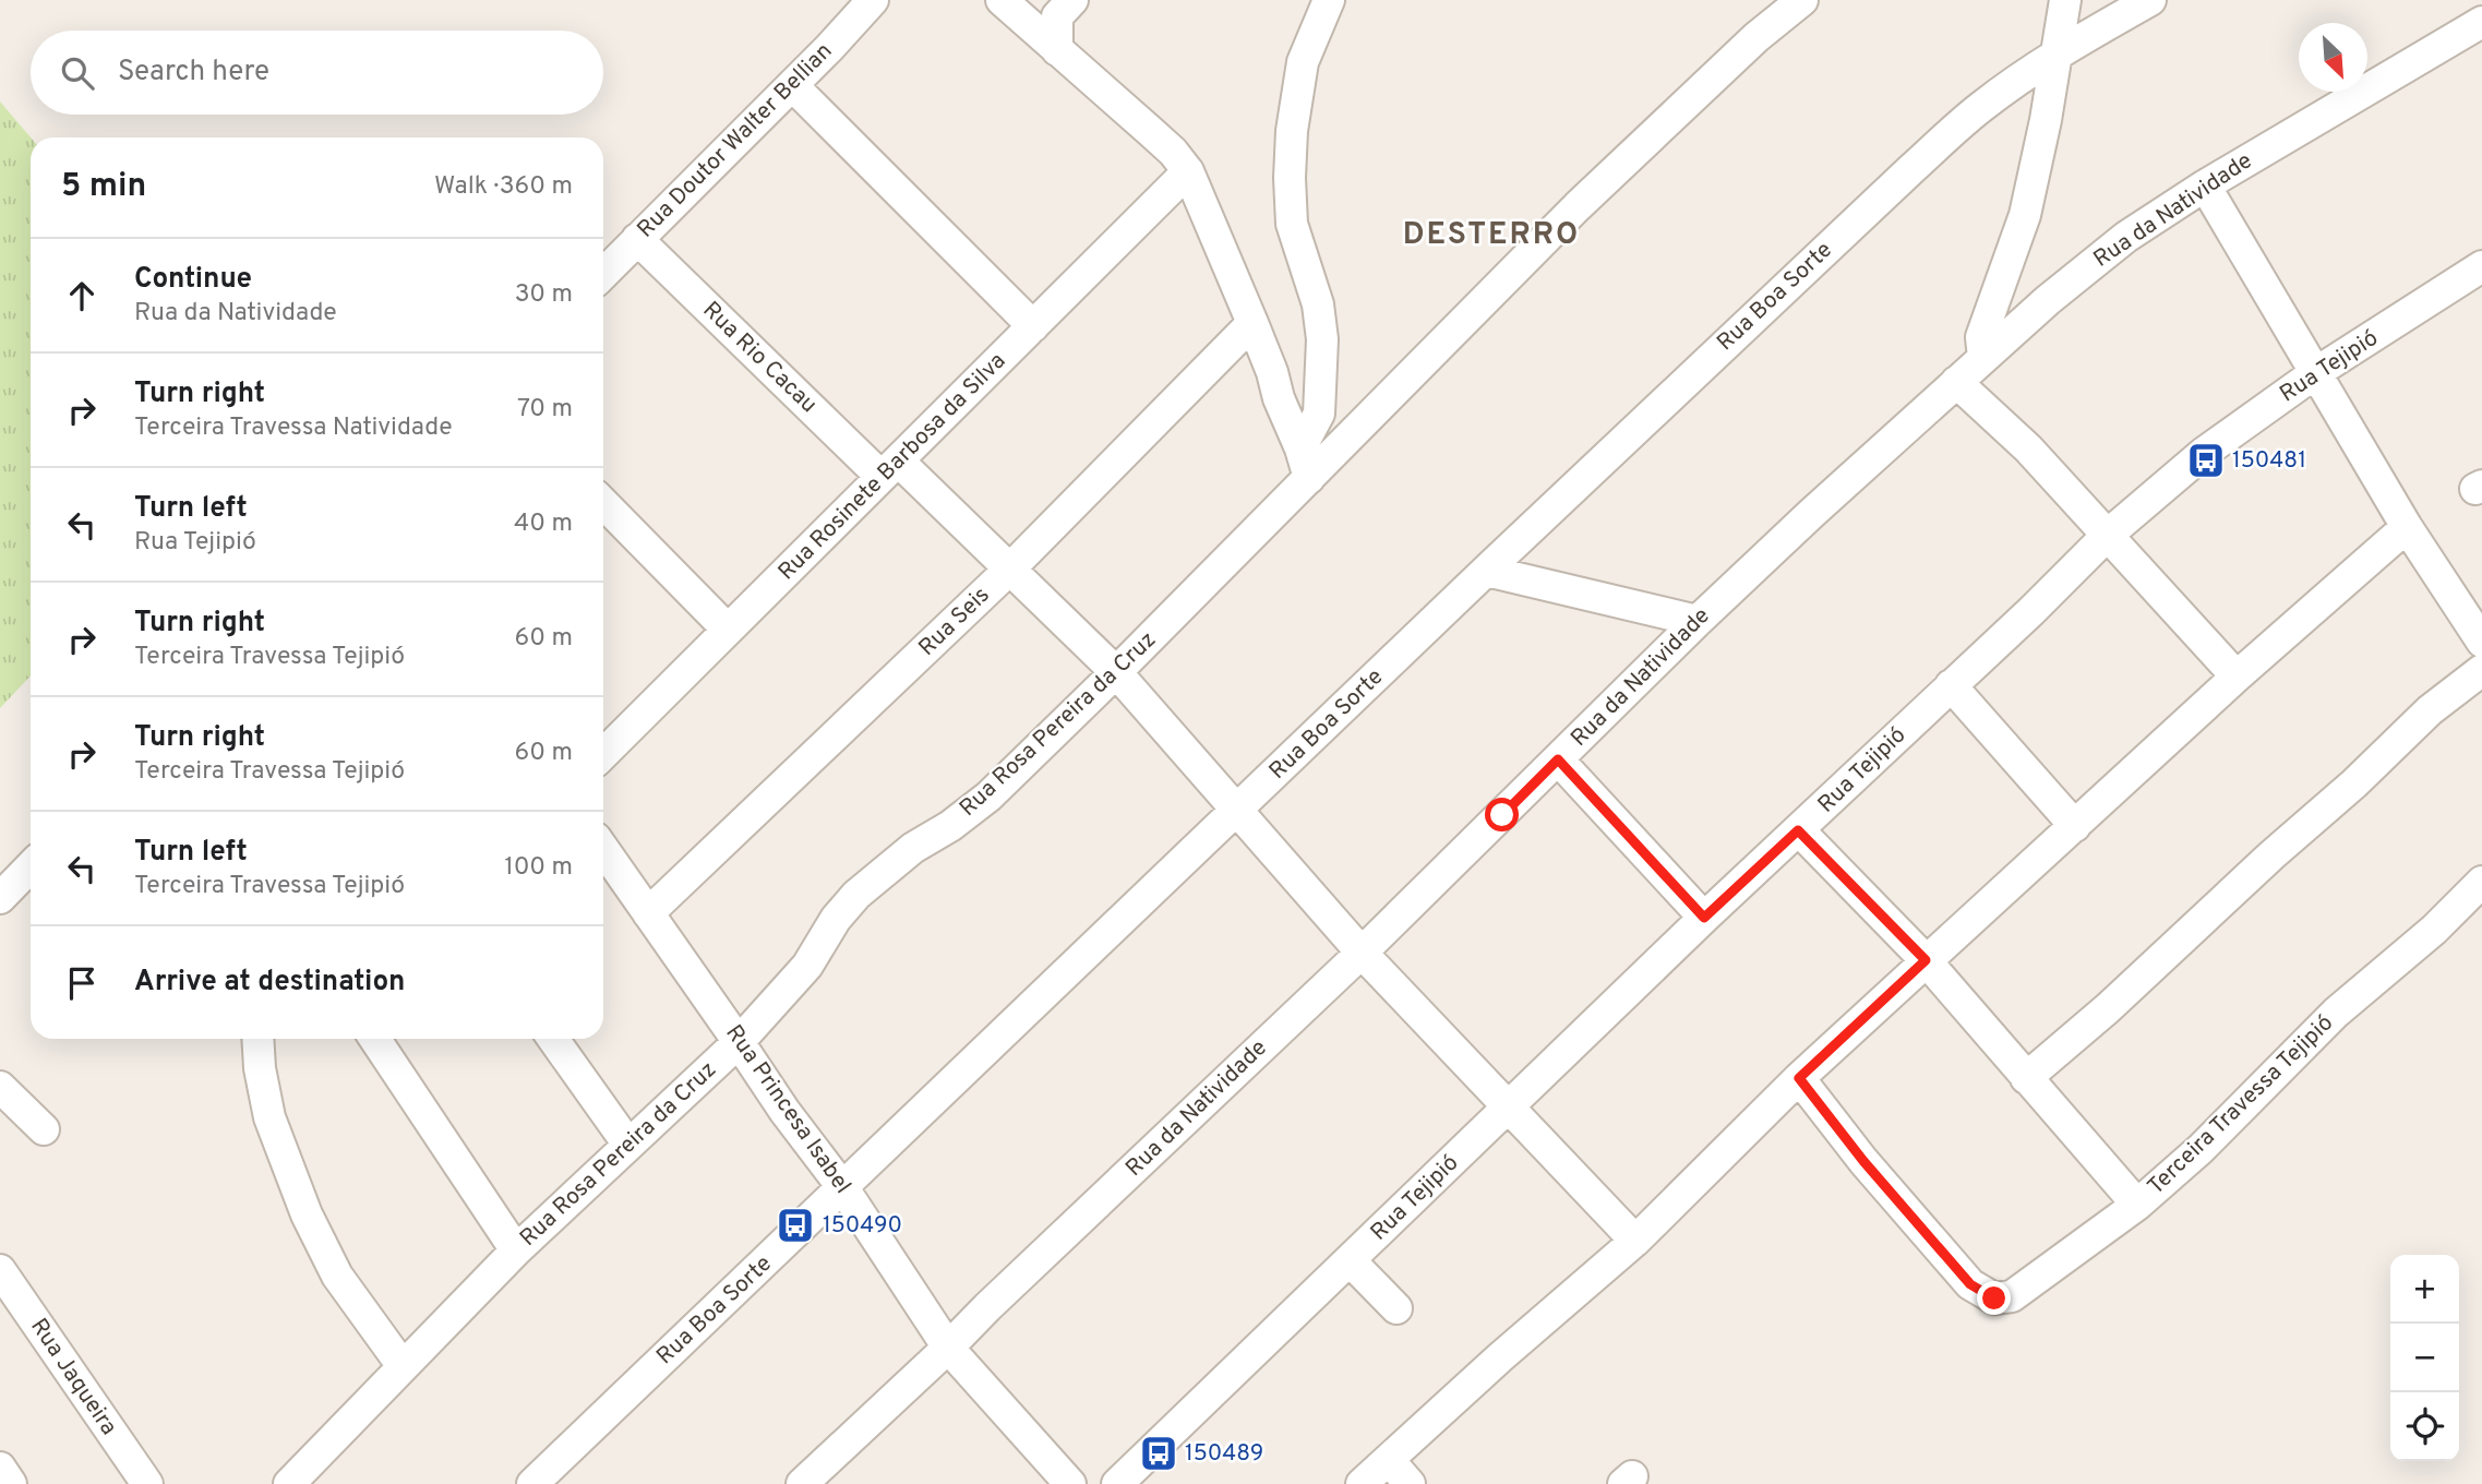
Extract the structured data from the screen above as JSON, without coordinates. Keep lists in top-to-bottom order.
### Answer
{
  "streets": {
    "street": [
      "Rua Doutor Walter Bellian",
      "Rua da Natividade",
      "Rua Boa Sorte",
      "Rua Rio Cacau",
      "Rua Tejipió",
      "Rua Rosinete Barbosa da Silva",
      "Rua Seis",
      "Rua Rosa Pereira da Cruz",
      "Terceira Travessa Tejipió",
      "Rua Princesa Isabel",
      "Rua Jaqueira"
    ]
  },
  "crossings": [
    ["Rua Doutor Walter Bellian", "Rua Rio Cacau"],
    ["Rua da Natividade", "Rua Rio Cacau"],
    ["Rua da Natividade", "Rua Princesa Isabel"],
    ["Rua Boa Sorte", "Rua Rio Cacau"],
    ["Rua Boa Sorte", "Rua Princesa Isabel"],
    ["Rua Rio Cacau", "Rua Tejipió"],
    ["Rua Rio Cacau", "Rua Rosinete Barbosa da Silva"],
    ["Rua Rio Cacau", "Rua Seis"],
    ["Rua Rio Cacau", "Rua Rosa Pereira da Cruz"],
    ["Rua Tejipió", "Terceira Travessa Tejipió"],
    ["Rua Seis", "Rua Princesa Isabel"],
    ["Rua Rosa Pereira da Cruz", "Rua Princesa Isabel"]
  ],
  "districts": ["DESTERRO"],
  "places": {
    "bus stop": ["150481", "150490", "150489"]
  },
  "north": "bottom right",
  "page": {
    "search": "Search here",
    "heading": ["5 min", "Walk · 360 m"],
    "list": [
      ["Continue", "Rua da Natividade", "30 m"],
      ["Turn right", "Terceira Travessa Natividade", "70 m"],
      ["Turn left", "Rua Tejipió", "40 m"],
      ["Turn right", "Terceira Travessa Tejipió", "60 m"],
      ["Turn right", "Terceira Travessa Tejipió", "60 m"],
      ["Turn left", "Terceira Travessa Tejipió", "100 m"],
      "Arrive at destination"
    ],
    "map_buttons": ["+", "−"]
  }
}
